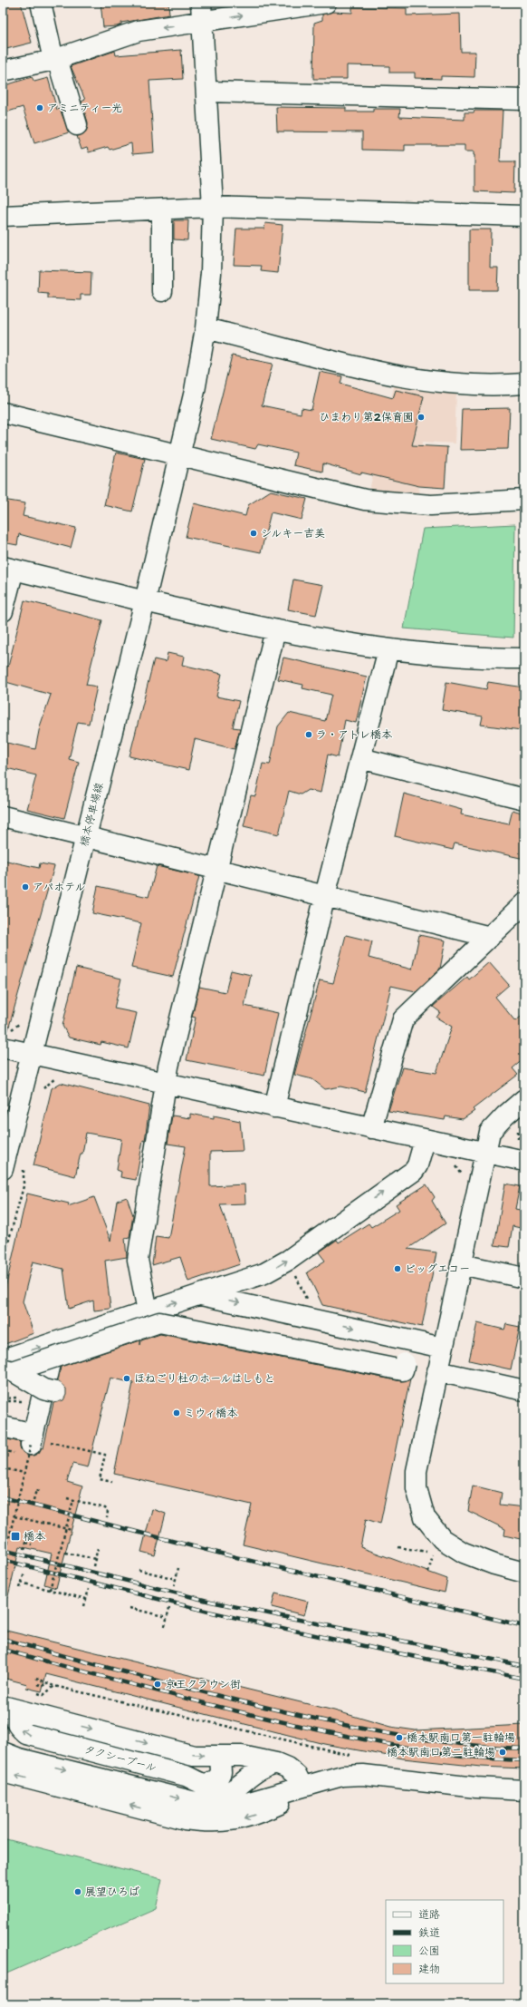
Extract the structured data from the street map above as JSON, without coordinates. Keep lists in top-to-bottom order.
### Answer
{
  "streets": {
    "street": ["橋本停車場線", "タクシープール"]
  },
  "places": {
    "other": [
      "アミニティー光",
      "ひまわり第2保育園",
      "シルキー吉美",
      "ラ・アトレ橋本",
      "アパホテル",
      "ビッグエコー",
      "ほねごり杜のホールはしもと",
      "ミウィ橋本",
      "京王クラウン街",
      "橋本駅南口第一駐輪場",
      "橋本駅南口第二駐輪場",
      "展望ひろば"
    ],
    "transit": ["橋本"]
  },
  "legend": [
    "道路",
    "鉄道",
    "公園",
    "建物"
  ]
}
